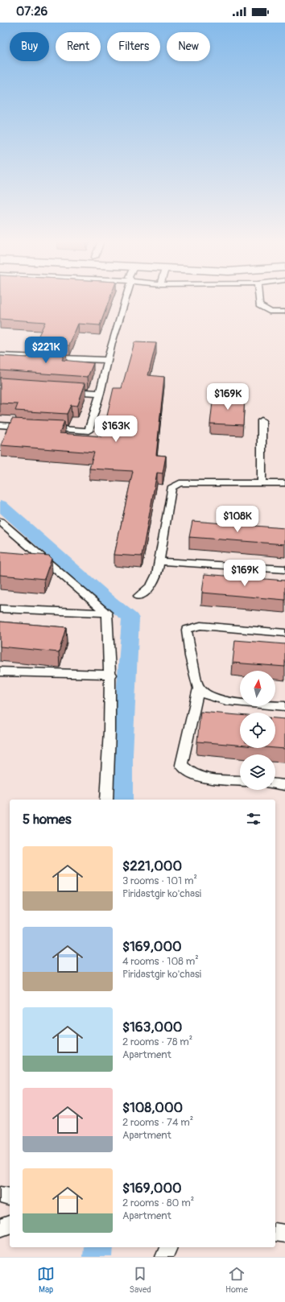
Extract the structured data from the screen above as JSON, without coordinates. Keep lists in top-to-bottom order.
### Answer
{
  "north": "top",
  "page": {
    "status": "07:26",
    "chip": [
      "Buy",
      "Rent",
      "Filters",
      "New"
    ],
    "price": [
      "$221K",
      "$169K",
      "$163K",
      "$108K",
      "$169K"
    ],
    "heading": "5 homes",
    "list": [
      {
        "name": "$221,000",
        "note": "3 rooms · 101 m² · Piridastgir ko'chasi"
      },
      {
        "name": "$169,000",
        "note": "4 rooms · 108 m² · Piridastgir ko'chasi"
      },
      {
        "name": "$163,000",
        "note": "2 rooms · 78 m² · Apartment"
      },
      {
        "name": "$108,000",
        "note": "2 rooms · 74 m² · Apartment"
      },
      {
        "name": "$169,000",
        "note": "2 rooms · 80 m² · Apartment"
      }
    ],
    "tabs": ["Map", "Saved", "Home"]
  }
}
